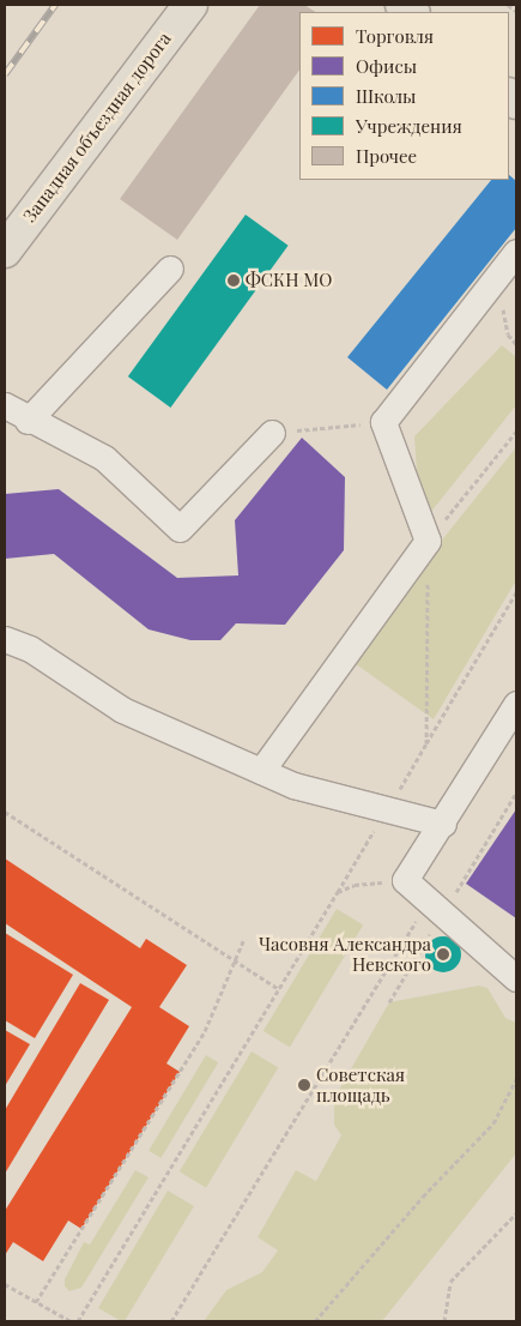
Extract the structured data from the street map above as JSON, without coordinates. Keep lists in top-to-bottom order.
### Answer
{
  "streets": {
    "main road": ["Западная объездная дорога"]
  },
  "places": ["ФСКН МО", "Часовня Александра Невского", "Советская площадь"],
  "legend": [
    "Торговля",
    "Офисы",
    "Школы",
    "Учреждения",
    "Прочее"
  ]
}
